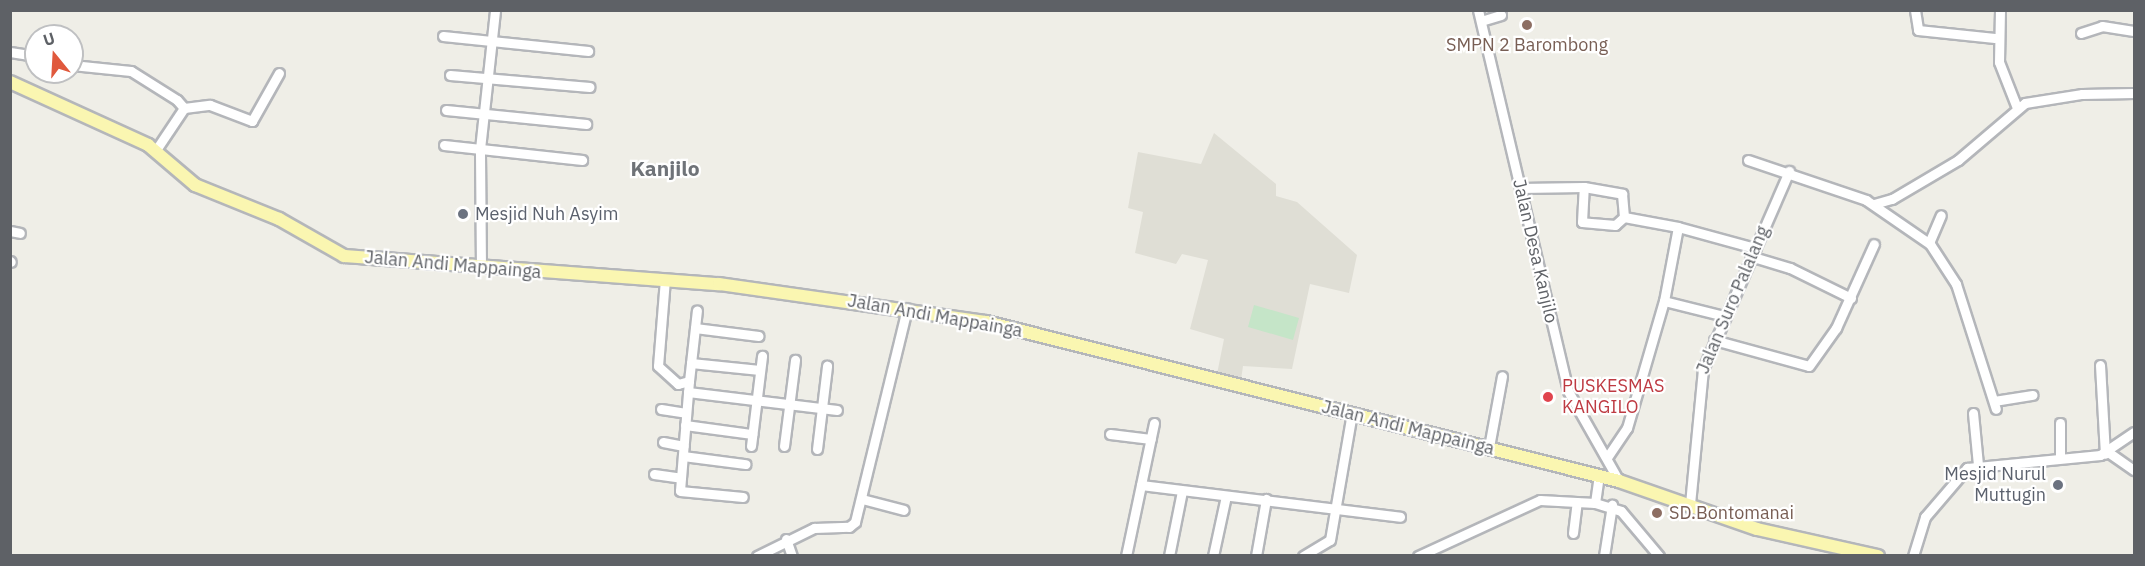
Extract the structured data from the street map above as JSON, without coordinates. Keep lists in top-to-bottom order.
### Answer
{
  "streets": {
    "main road": ["Jalan Andi Mappainga"],
    "street": ["Jalan Desa Kanjilo", "Jalan Suro Palalang"]
  },
  "crossings": [
    ["Jalan Desa Kanjilo", "Jalan Andi Mappainga"],
    ["Jalan Andi Mappainga", "Jalan Suro Palalang"]
  ],
  "districts": ["Kanjilo"],
  "places": [
    "SMPN 2 Barombong",
    "Mesjid Nuh Asyim",
    "PUSKESMAS KANGILO",
    "Mesjid Nurul Muttugin",
    "SD.Bontomanai"
  ],
  "north": "top"
}
